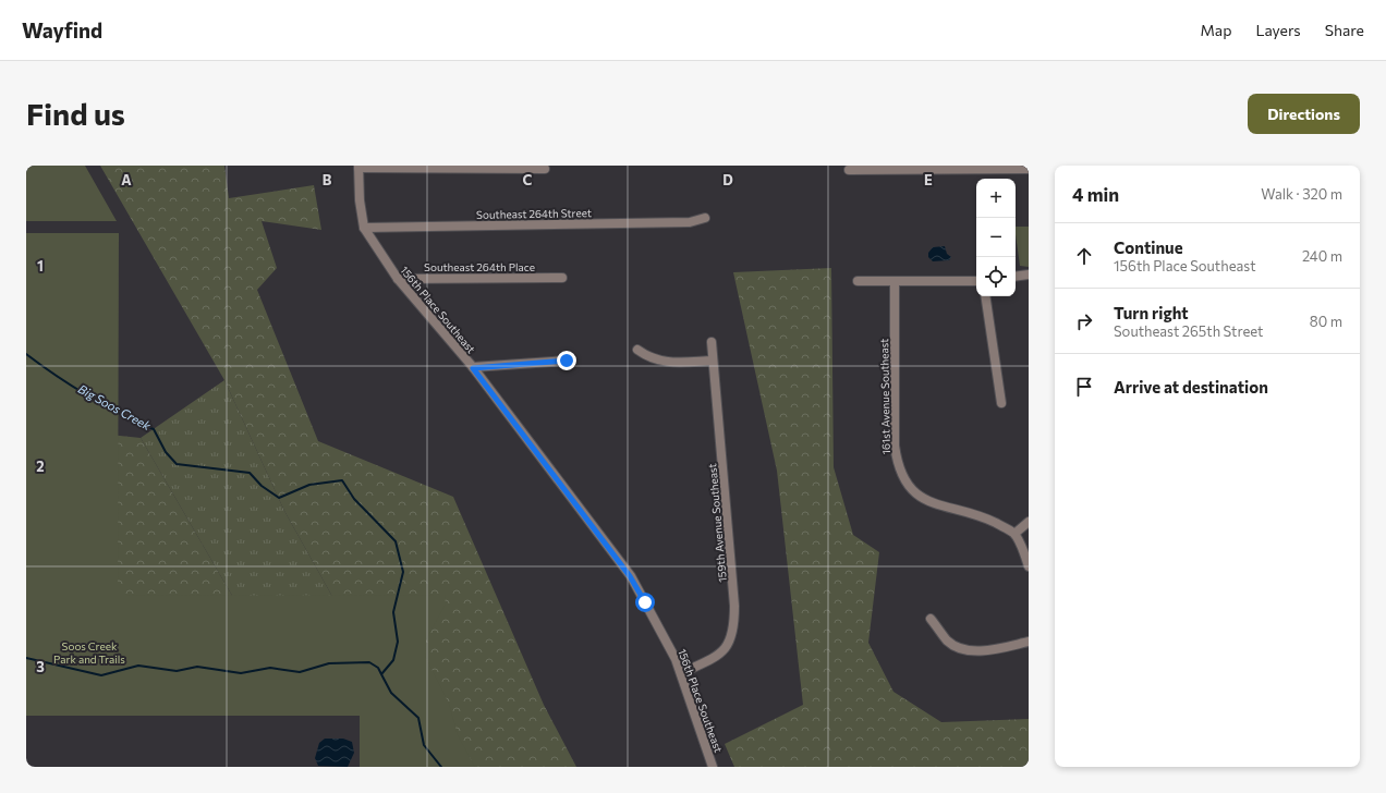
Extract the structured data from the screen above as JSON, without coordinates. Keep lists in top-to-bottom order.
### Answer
{
  "streets": {
    "street": [
      "Southeast 264th Street",
      "Southeast 264th Place",
      "156th Place Southeast",
      "161st Avenue Southeast",
      "159th Avenue Southeast"
    ]
  },
  "crossings": [
    ["Southeast 264th Street", "156th Place Southeast"],
    ["Southeast 264th Place", "156th Place Southeast"],
    ["156th Place Southeast", "159th Avenue Southeast"]
  ],
  "water": ["Big Soos Creek"],
  "parks": ["Soos Creek Park and Trails"],
  "page": {
    "header": "Wayfind",
    "nav": ["Map", "Layers", "Share"],
    "buttons": "Directions",
    "title": "Find us",
    "heading": ["4 min", "Walk · 320 m"],
    "map_buttons": ["+", "−"],
    "list": [
      ["Continue", "156th Place Southeast", "240 m"],
      ["Turn right", "Southeast 265th Street", "80 m"],
      "Arrive at destination"
    ]
  },
  "grid": {
    "columns": [
      "A",
      "B",
      "C",
      "D",
      "E"
    ],
    "rows": ["1", "2", "3"]
  }
}
